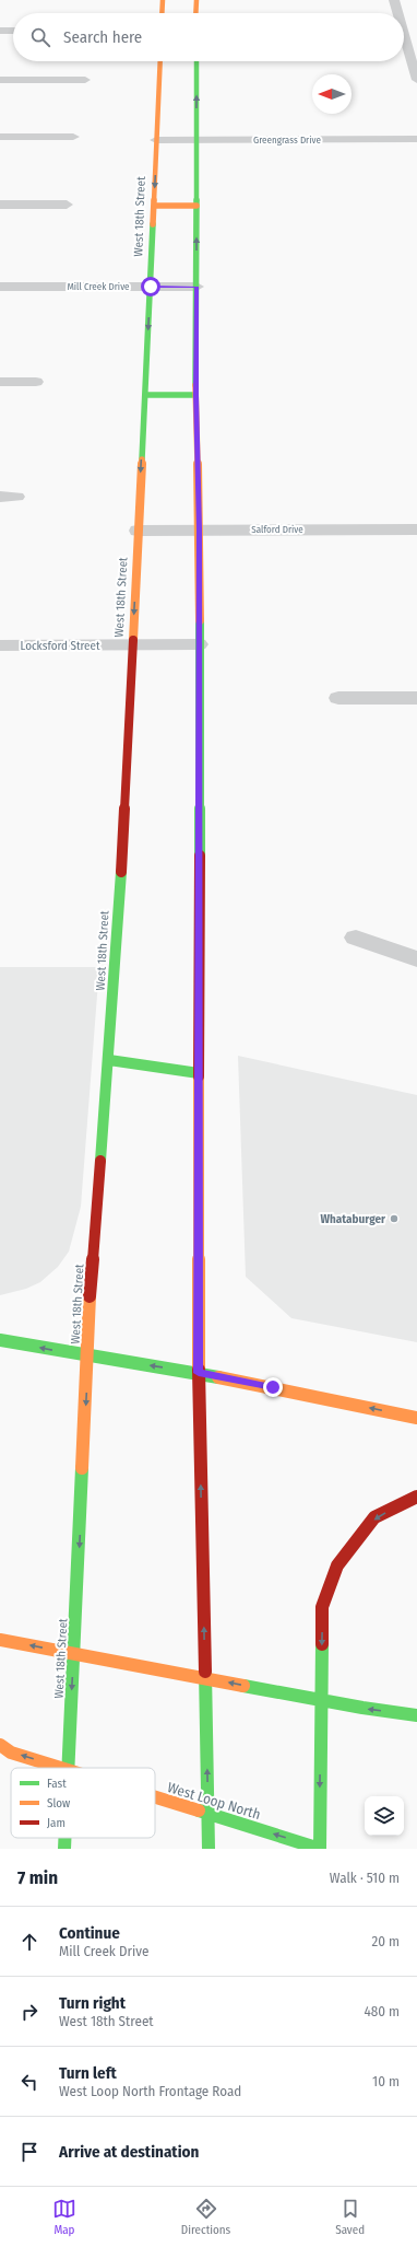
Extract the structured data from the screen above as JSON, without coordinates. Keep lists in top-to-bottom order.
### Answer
{
  "streets": {
    "main road": ["West 18th Street", "West Loop North"],
    "street": [
      "Greengrass Drive",
      "Mill Creek Drive",
      "Salford Drive",
      "Locksford Street"
    ]
  },
  "crossings": [
    ["Greengrass Drive", "West 18th Street"],
    ["West 18th Street", "Mill Creek Drive"],
    ["West 18th Street", "Salford Drive"],
    ["West 18th Street", "Locksford Street"]
  ],
  "one_way": ["West Loop North"],
  "places": ["Whataburger"],
  "legend": ["Fast", "Slow", "Jam"],
  "north": "left",
  "page": {
    "search": "Search here",
    "heading": ["7 min", "Walk · 510 m"],
    "list": [
      ["Continue", "Mill Creek Drive", "20 m"],
      ["Turn right", "West 18th Street", "480 m"],
      ["Turn left", "West Loop North Frontage Road", "10 m"],
      "Arrive at destination"
    ],
    "nav": ["Map", "Directions", "Saved"]
  }
}
